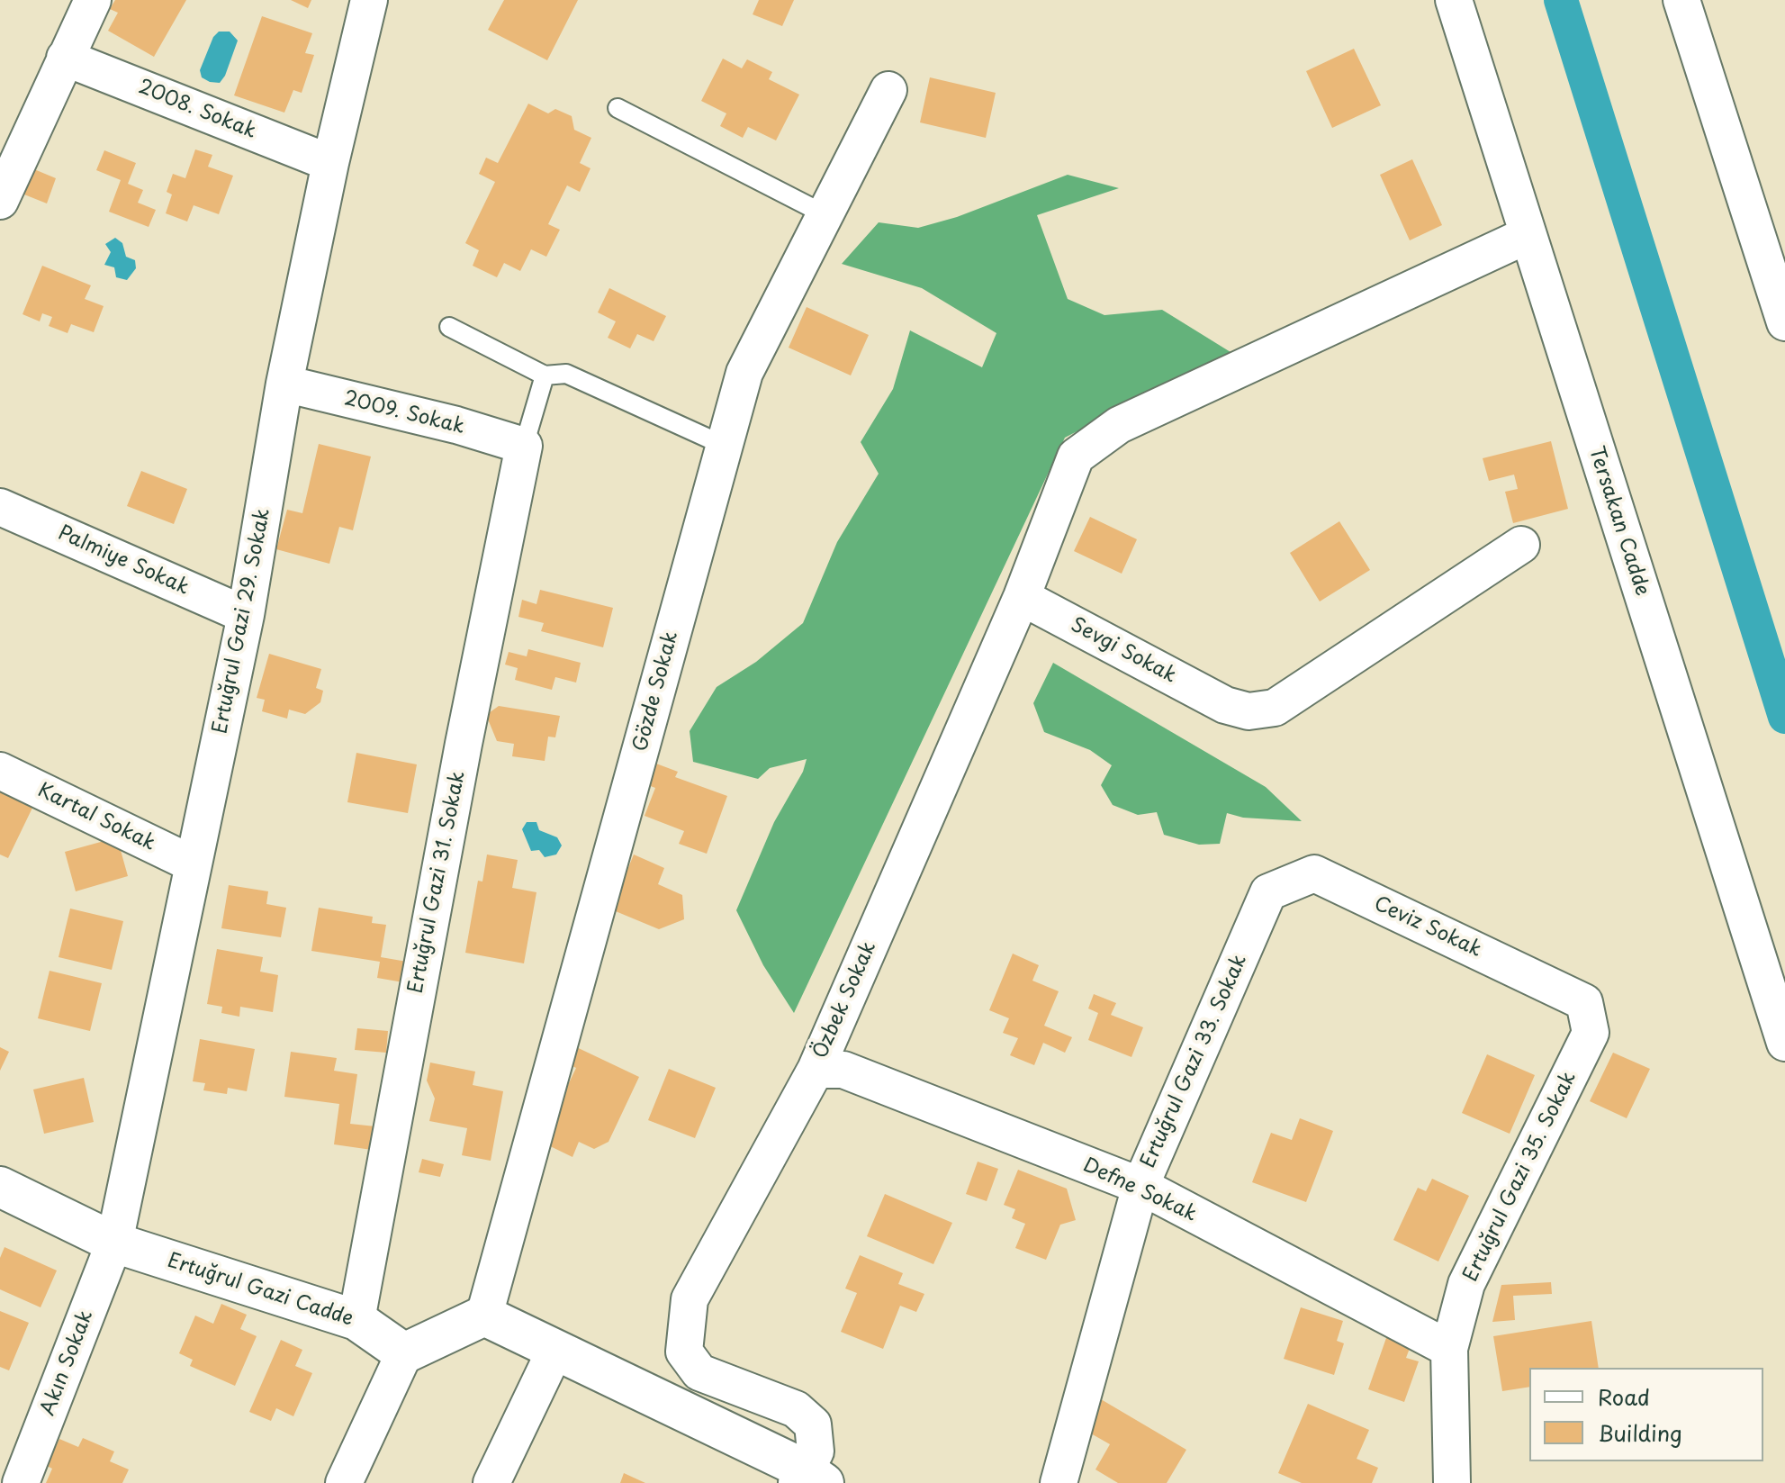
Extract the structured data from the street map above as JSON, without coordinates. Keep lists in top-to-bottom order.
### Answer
{
  "streets": {
    "street": [
      "2008. Sokak",
      "2009. Sokak",
      "Tersakan Cadde",
      "Palmiye Sokak",
      "Ertuğrul Gazi 29. Sokak",
      "Sevgi Sokak",
      "Gözde Sokak",
      "Kartal Sokak",
      "Ertuğrul Gazi 31. Sokak",
      "Ceviz Sokak",
      "Özbek Sokak",
      "Ertuğrul Gazi 33. Sokak",
      "Ertuğrul Gazi 35. Sokak",
      "Defne Sokak",
      "Ertuğrul Gazi Cadde",
      "Akın Sokak"
    ]
  },
  "crossings": [
    ["2008. Sokak", "Ertuğrul Gazi 29. Sokak"],
    ["2009. Sokak", "Ertuğrul Gazi 29. Sokak"],
    ["2009. Sokak", "Ertuğrul Gazi 31. Sokak"],
    ["Tersakan Cadde", "Özbek Sokak"],
    ["Palmiye Sokak", "Ertuğrul Gazi 29. Sokak"],
    ["Ertuğrul Gazi 29. Sokak", "Kartal Sokak"],
    ["Ertuğrul Gazi 29. Sokak", "Ertuğrul Gazi Cadde"],
    ["Ertuğrul Gazi 29. Sokak", "Akın Sokak"],
    ["Sevgi Sokak", "Özbek Sokak"],
    ["Ertuğrul Gazi 31. Sokak", "Ertuğrul Gazi Cadde"],
    ["Ceviz Sokak", "Ertuğrul Gazi 33. Sokak"],
    ["Ceviz Sokak", "Ertuğrul Gazi 35. Sokak"],
    ["Özbek Sokak", "Defne Sokak"],
    ["Ertuğrul Gazi 33. Sokak", "Defne Sokak"],
    ["Ertuğrul Gazi 35. Sokak", "Defne Sokak"],
    ["Ertuğrul Gazi Cadde", "Akın Sokak"]
  ],
  "legend": ["Road", "Building"]
}
